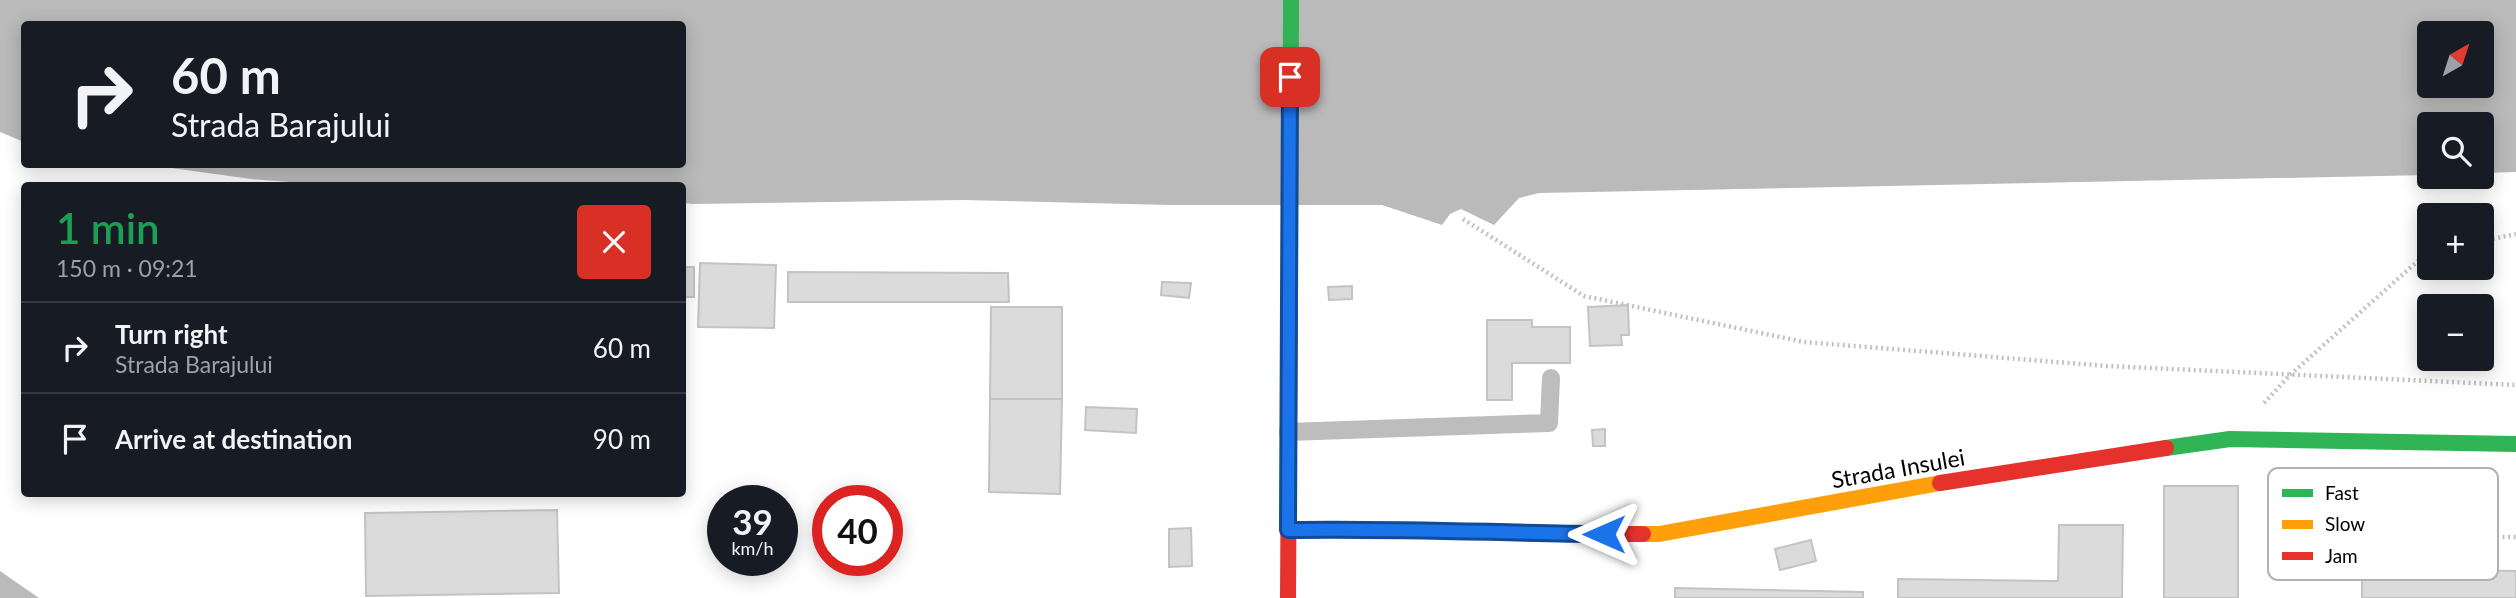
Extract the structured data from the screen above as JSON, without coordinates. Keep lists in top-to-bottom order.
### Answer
{
  "streets": {
    "street": ["Strada Insulei"]
  },
  "legend": ["Fast", "Slow", "Jam"],
  "north": "top right",
  "page": {
    "map_buttons": ["+", "−"],
    "turn": ["60 m", "Strada Barajului"],
    "heading": ["1 min", "150 m · 09:21"],
    "list": [
      {
        "name": "Turn right",
        "note": "Strada Barajului",
        "value": "60 m"
      },
      {
        "name": "Arrive at destination",
        "value": "90 m"
      }
    ],
    "speed": "39 km/h",
    "limit": "40"
  }
}
